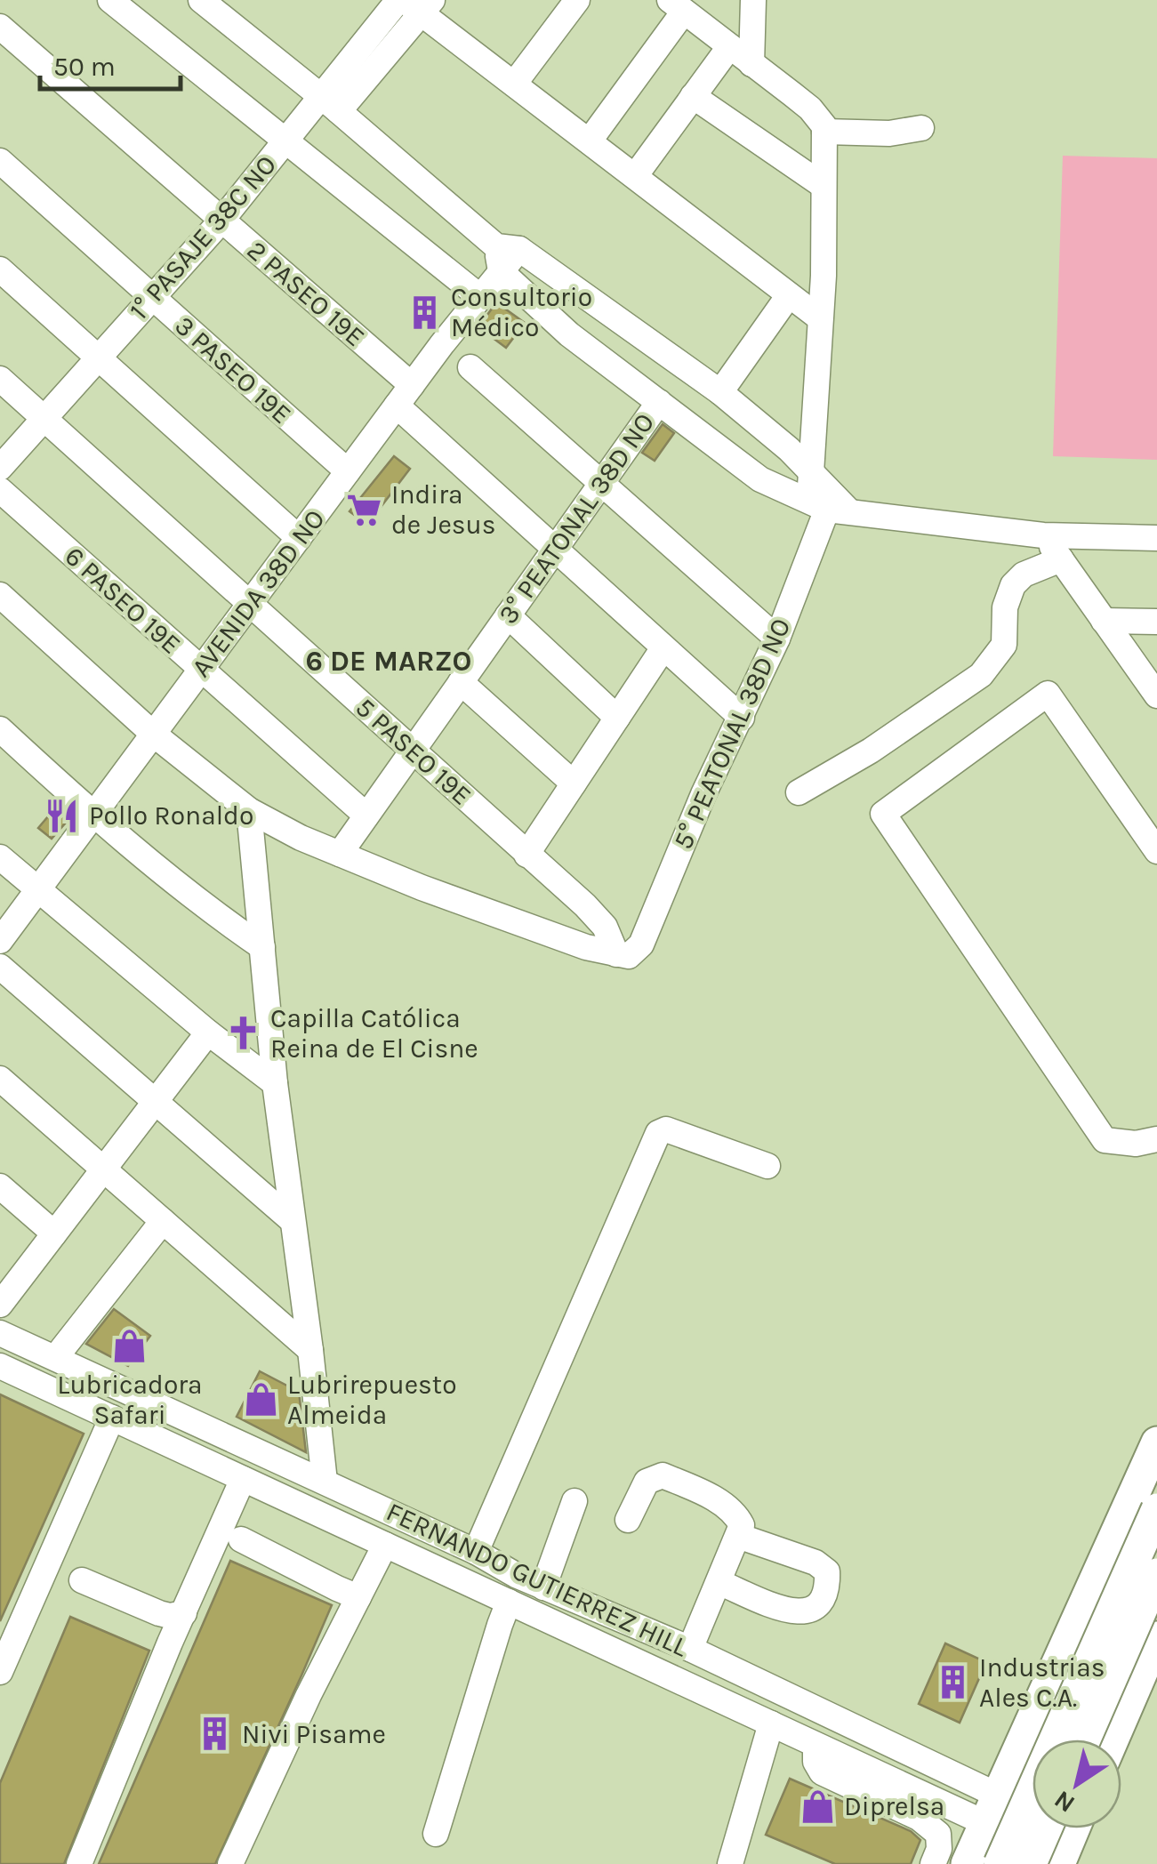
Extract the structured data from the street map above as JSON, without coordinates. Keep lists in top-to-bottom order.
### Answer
{
  "streets": {
    "street": [
      "1° PASAJE 38C NO",
      "2 PASEO 19E",
      "3 PASEO 19E",
      "3° PEATONAL 38D NO",
      "AVENIDA 38D NO",
      "6 PASEO 19E",
      "5° PEATONAL 38D NO",
      "5 PASEO 19E",
      "FERNANDO GUTIERREZ HILL"
    ]
  },
  "crossings": [
    ["1° PASAJE 38C NO", "2 PASEO 19E"],
    ["1° PASAJE 38C NO", "3 PASEO 19E"],
    ["1° PASAJE 38C NO", "5 PASEO 19E"],
    ["2 PASEO 19E", "AVENIDA 38D NO"],
    ["3 PASEO 19E", "AVENIDA 38D NO"],
    ["3° PEATONAL 38D NO", "6 PASEO 19E"],
    ["3° PEATONAL 38D NO", "5 PASEO 19E"],
    ["AVENIDA 38D NO", "6 PASEO 19E"],
    ["AVENIDA 38D NO", "5 PASEO 19E"],
    ["5° PEATONAL 38D NO", "5 PASEO 19E"]
  ],
  "districts": ["6 DE MARZO"],
  "places": {
    "building": ["Consultorio Médico", "Industrias Ales C.A.", "Nivi Pisame"],
    "supermarket": ["Indira de Jesus"],
    "restaurant": ["Pollo Ronaldo"],
    "church": ["Capilla Católica Reina de El Cisne"],
    "shop": ["Lubricadora Safari", "Lubrirepuesto Almeida", "Diprelsa"]
  },
  "scale_bar": "50 m",
  "north": "bottom left"
}
